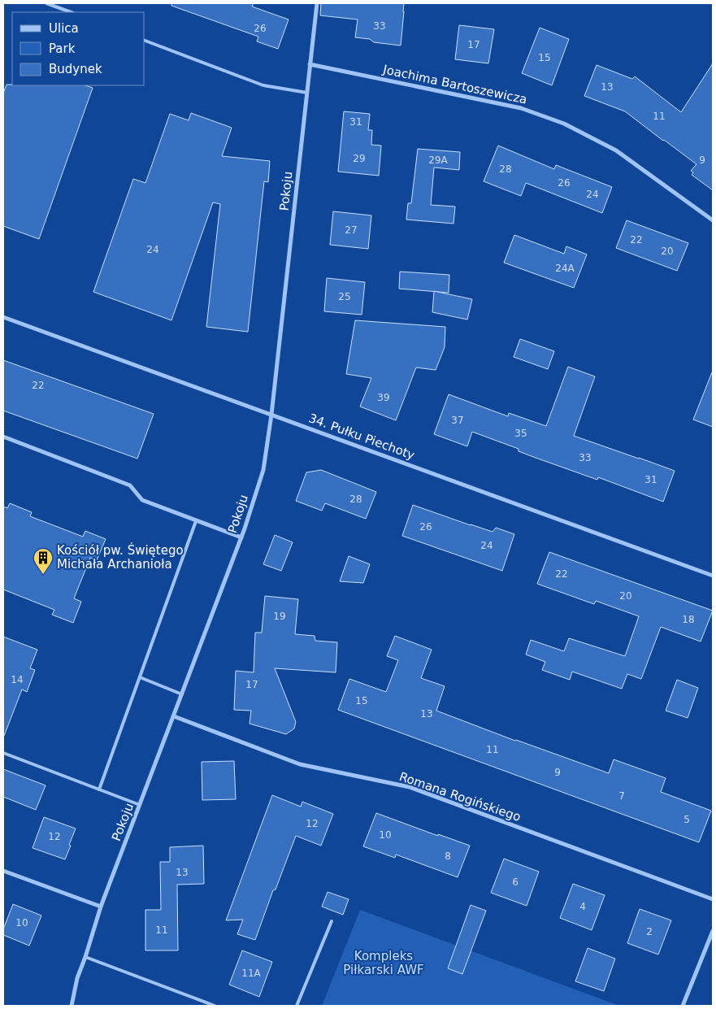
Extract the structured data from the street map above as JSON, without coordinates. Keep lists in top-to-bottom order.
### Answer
{
  "streets": {
    "street": [
      "Joachima Bartoszewicza",
      "Pokoju",
      "34. Pułku Piechoty",
      "Romana Rogińskiego"
    ]
  },
  "crossings": [
    ["Joachima Bartoszewicza", "Pokoju"],
    ["Pokoju", "34. Pułku Piechoty"],
    ["Pokoju", "Romana Rogińskiego"]
  ],
  "parks": ["Kompleks Piłkarski AWF"],
  "places": {
    "building": ["Kościół pw. Świętego Michała Archanioła"]
  },
  "house_numbers": [
    "33",
    "26",
    "17",
    "15",
    "13",
    "11",
    "31",
    "29",
    "29A",
    "9",
    "28",
    "26",
    "24",
    "27",
    "22",
    "24",
    "20",
    "24A",
    "25",
    "22",
    "39",
    "37",
    "35",
    "33",
    "31",
    "28",
    "26",
    "24",
    "22",
    "20",
    "19",
    "18",
    "14",
    "17",
    "15",
    "13",
    "11",
    "9",
    "7",
    "5",
    "12",
    "10",
    "12",
    "8",
    "13",
    "6",
    "4",
    "10",
    "11",
    "2",
    "11A"
  ],
  "legend": ["Ulica", "Park", "Budynek"]
}
